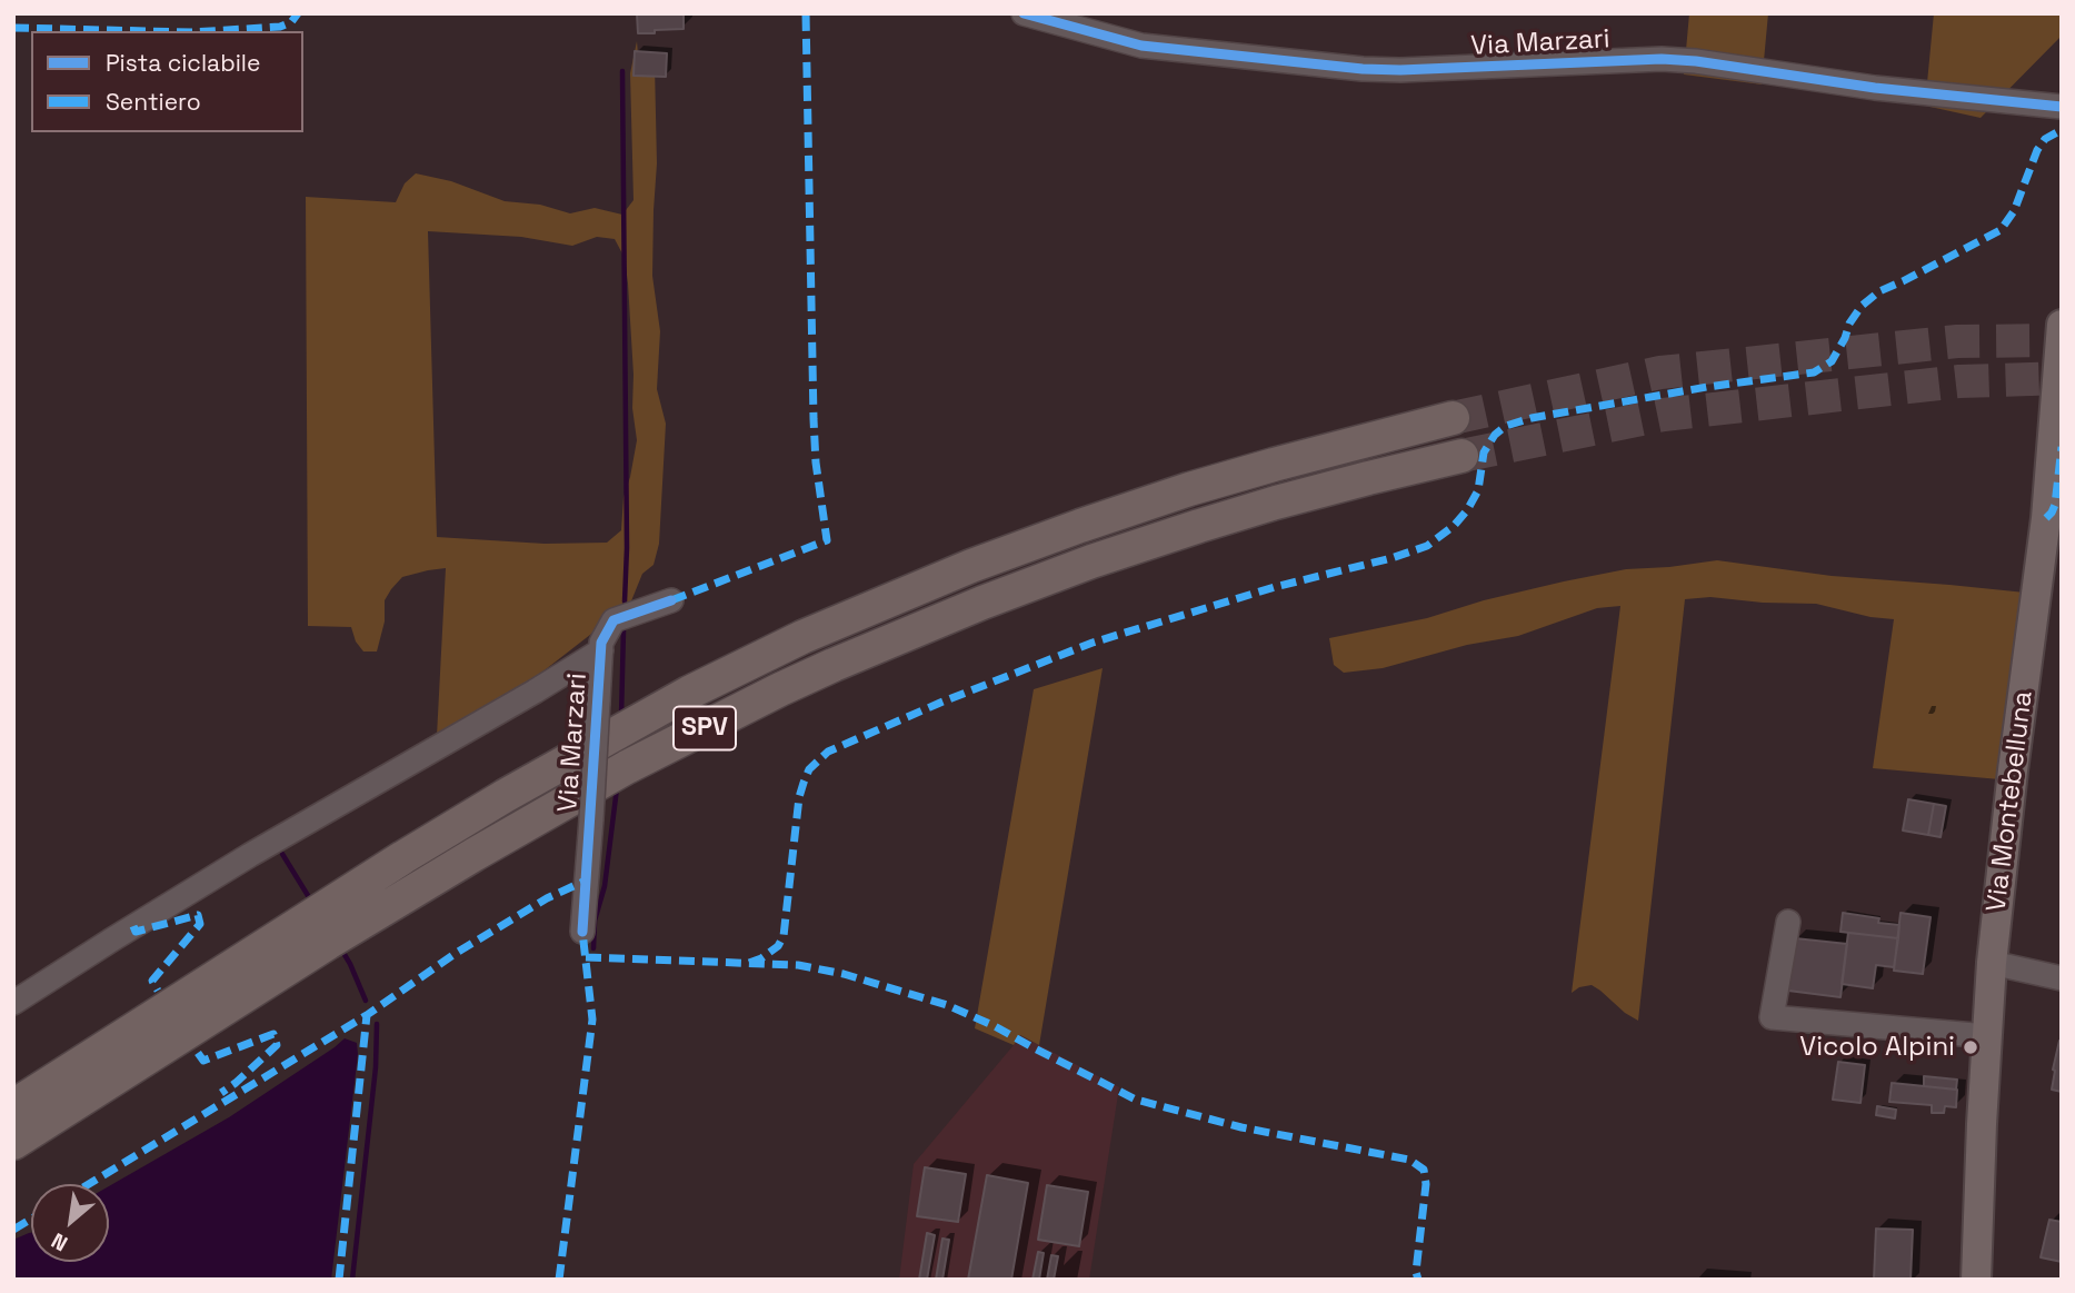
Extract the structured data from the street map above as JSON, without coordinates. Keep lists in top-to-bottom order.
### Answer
{
  "streets": {
    "highway": ["SPV"],
    "main road": ["Via Montebelluna"],
    "street": ["Via Marzari"]
  },
  "places": ["Vicolo Alpini"],
  "legend": ["Pista ciclabile", "Sentiero"],
  "north": "bottom left"
}
